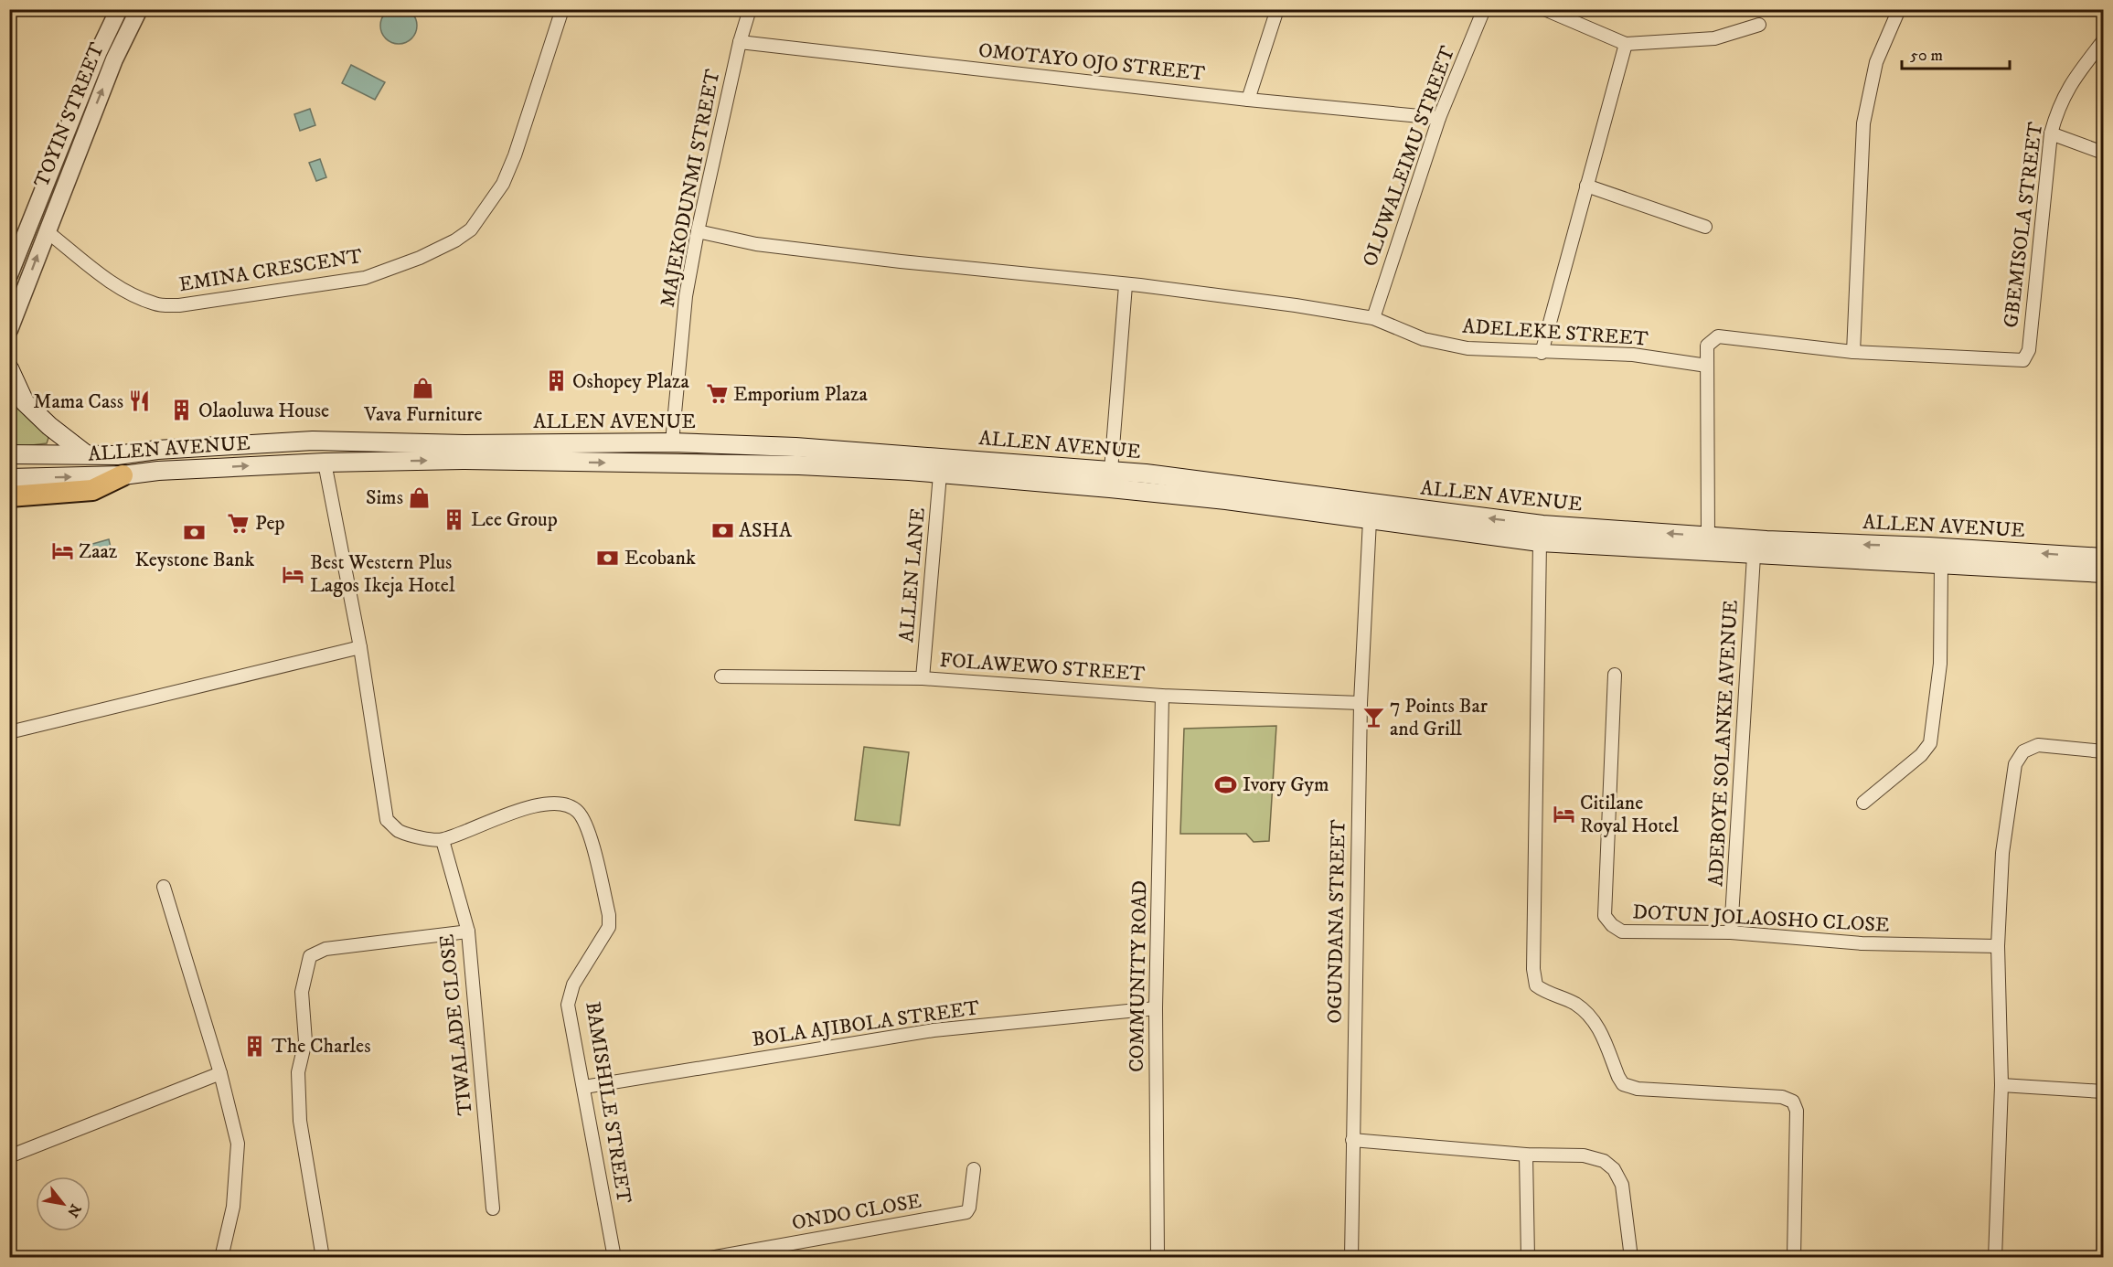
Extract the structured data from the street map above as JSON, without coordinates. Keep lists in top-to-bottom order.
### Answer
{
  "streets": {
    "main road": ["ALLEN AVENUE"],
    "street": [
      "OMOTAYO OJO STREET",
      "TOYIN STREET",
      "OLUWALEIMU STREET",
      "MAJEKODUNMI STREET",
      "GBEMISOLA STREET",
      "EMINA CRESCENT",
      "ADELEKE STREET",
      "ALLEN LANE",
      "FOLAWEWO STREET",
      "ADEBOYE SOLANKE AVENUE",
      "DOTUN JOLAOSHO CLOSE",
      "OGUNDANA STREET",
      "COMMUNITY ROAD",
      "BOLA AJIBOLA STREET",
      "TIWALADE CLOSE",
      "BAMISHILE STREET",
      "ONDO CLOSE"
    ]
  },
  "crossings": [
    ["OMOTAYO OJO STREET", "OLUWALEIMU STREET"],
    ["OMOTAYO OJO STREET", "MAJEKODUNMI STREET"],
    ["TOYIN STREET", "EMINA CRESCENT"],
    ["OLUWALEIMU STREET", "ADELEKE STREET"],
    ["MAJEKODUNMI STREET", "ADELEKE STREET"],
    ["MAJEKODUNMI STREET", "ALLEN AVENUE"],
    ["ALLEN AVENUE", "ALLEN LANE"],
    ["ALLEN AVENUE", "ADEBOYE SOLANKE AVENUE"],
    ["ALLEN AVENUE", "OGUNDANA STREET"],
    ["ALLEN LANE", "FOLAWEWO STREET"],
    ["FOLAWEWO STREET", "OGUNDANA STREET"],
    ["FOLAWEWO STREET", "COMMUNITY ROAD"],
    ["ADEBOYE SOLANKE AVENUE", "DOTUN JOLAOSHO CLOSE"],
    ["COMMUNITY ROAD", "BOLA AJIBOLA STREET"],
    ["BOLA AJIBOLA STREET", "BAMISHILE STREET"],
    ["TIWALADE CLOSE", "BAMISHILE STREET"]
  ],
  "places": {
    "building": [
      "Oshopey Plaza",
      "Olaoluwa House",
      "Lee Group",
      "The Charles"
    ],
    "shop": ["Vava Furniture", "Sims"],
    "supermarket": ["Emporium Plaza", "Pep"],
    "restaurant": ["Mama Cass"],
    "bank": ["ASHA", "Keystone Bank", "Ecobank"],
    "hotel": ["Zaaz", "Best Western Plus Lagos Ikeja Hotel", "Citilane Royal Hotel"],
    "bar": ["7 Points Bar and Grill"],
    "sports": ["Ivory Gym"]
  },
  "scale_bar": "50 m",
  "north": "bottom right"
}
